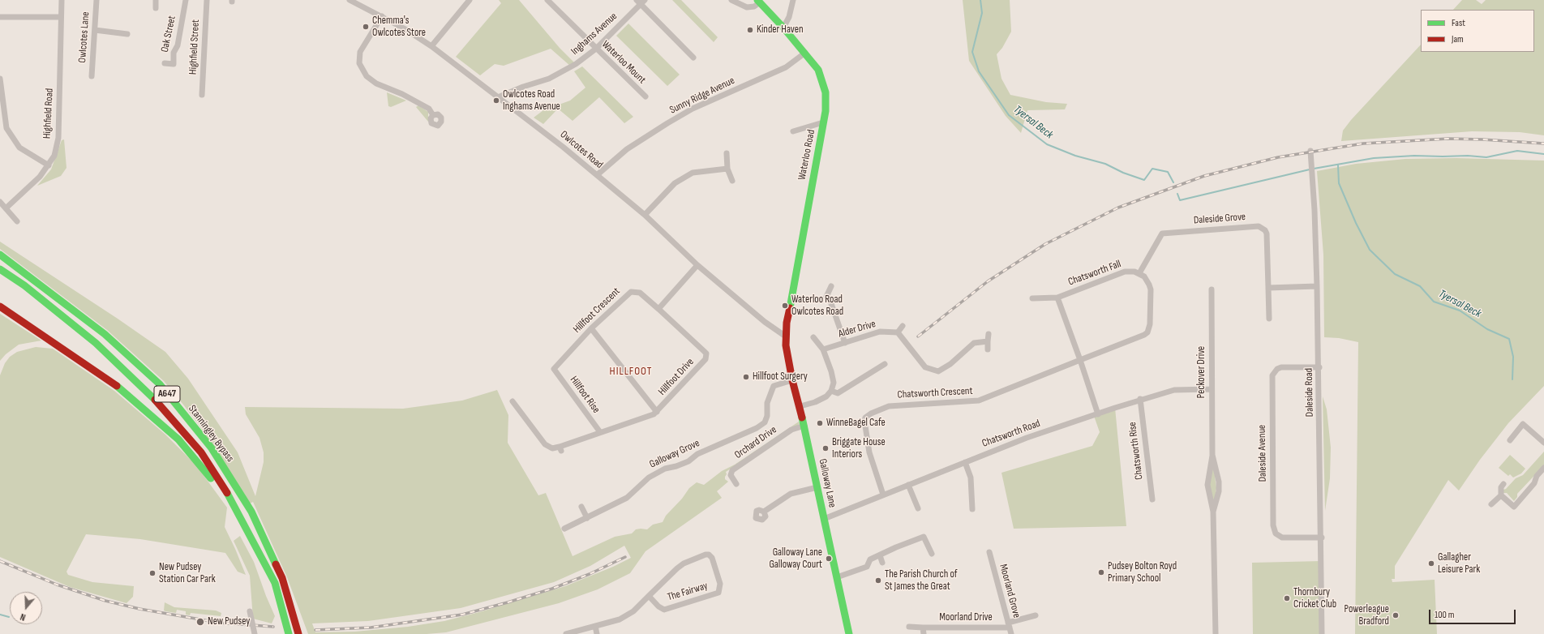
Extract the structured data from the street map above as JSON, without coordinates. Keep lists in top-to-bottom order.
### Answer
{
  "streets": {
    "main road": [
      "Waterloo Road",
      "A647",
      "Stanningley Bypass",
      "Galloway Lane"
    ],
    "street": [
      "Oak Street",
      "Inghams Avenue",
      "Owlcotes Lane",
      "Highfield Street",
      "Waterloo Mount",
      "Sunny Ridge Avenue",
      "Highfield Road",
      "Owlcotes Road",
      "Daleside Grove",
      "Chatsworth Fall",
      "Hillfoot Crescent",
      "Alder Drive",
      "Peckover Drive",
      "Hillfoot Drive",
      "Daleside Road",
      "Chatsworth Crescent",
      "Hillfoot Rise",
      "Chatsworth Road",
      "Orchard Drive",
      "Chatsworth Rise",
      "Daleside Avenue",
      "Galloway Grove",
      "Moorland Grove",
      "The Fairway",
      "Moorland Drive"
    ]
  },
  "crossings": [
    ["Inghams Avenue", "Waterloo Mount"],
    ["Inghams Avenue", "Owlcotes Road"],
    ["Sunny Ridge Avenue", "Owlcotes Road"],
    ["Sunny Ridge Avenue", "Waterloo Road"],
    ["Owlcotes Road", "Waterloo Road"],
    ["Owlcotes Road", "Galloway Lane"],
    ["Waterloo Road", "Galloway Lane"],
    ["Daleside Grove", "Chatsworth Fall"],
    ["Hillfoot Crescent", "Hillfoot Drive"],
    ["Hillfoot Crescent", "Hillfoot Rise"],
    ["Peckover Drive", "Chatsworth Road"],
    ["Hillfoot Drive", "Hillfoot Rise"],
    ["Daleside Road", "Daleside Avenue"],
    ["Chatsworth Crescent", "Chatsworth Road"],
    ["Chatsworth Road", "Chatsworth Rise"],
    ["Chatsworth Road", "Galloway Lane"],
    ["Orchard Drive", "Galloway Lane"],
    ["Galloway Grove", "Galloway Lane"],
    ["Moorland Grove", "Moorland Drive"]
  ],
  "districts": ["HILLFOOT"],
  "water": ["Tyersal Beck"],
  "places": [
    "Chemma's Owlcotes Store",
    "Kinder Haven",
    "Owlcotes Road Inghams Avenue",
    "Waterloo Road Owlcotes Road",
    "Hillfoot Surgery",
    "WinneBagel Cafe",
    "Briggate House Interiors",
    "Galloway Lane Galloway Court",
    "Gallagher Leisure Park",
    "Pudsey Bolton Royd Primary School",
    "New Pudsey Station Car Park",
    "The Parish Church of St James the Great",
    "Thornbury Cricket Club",
    "Powerleague Bradford",
    "New Pudsey"
  ],
  "legend": ["Fast", "Jam"],
  "scale_bar": "100 m",
  "north": "bottom"
}
